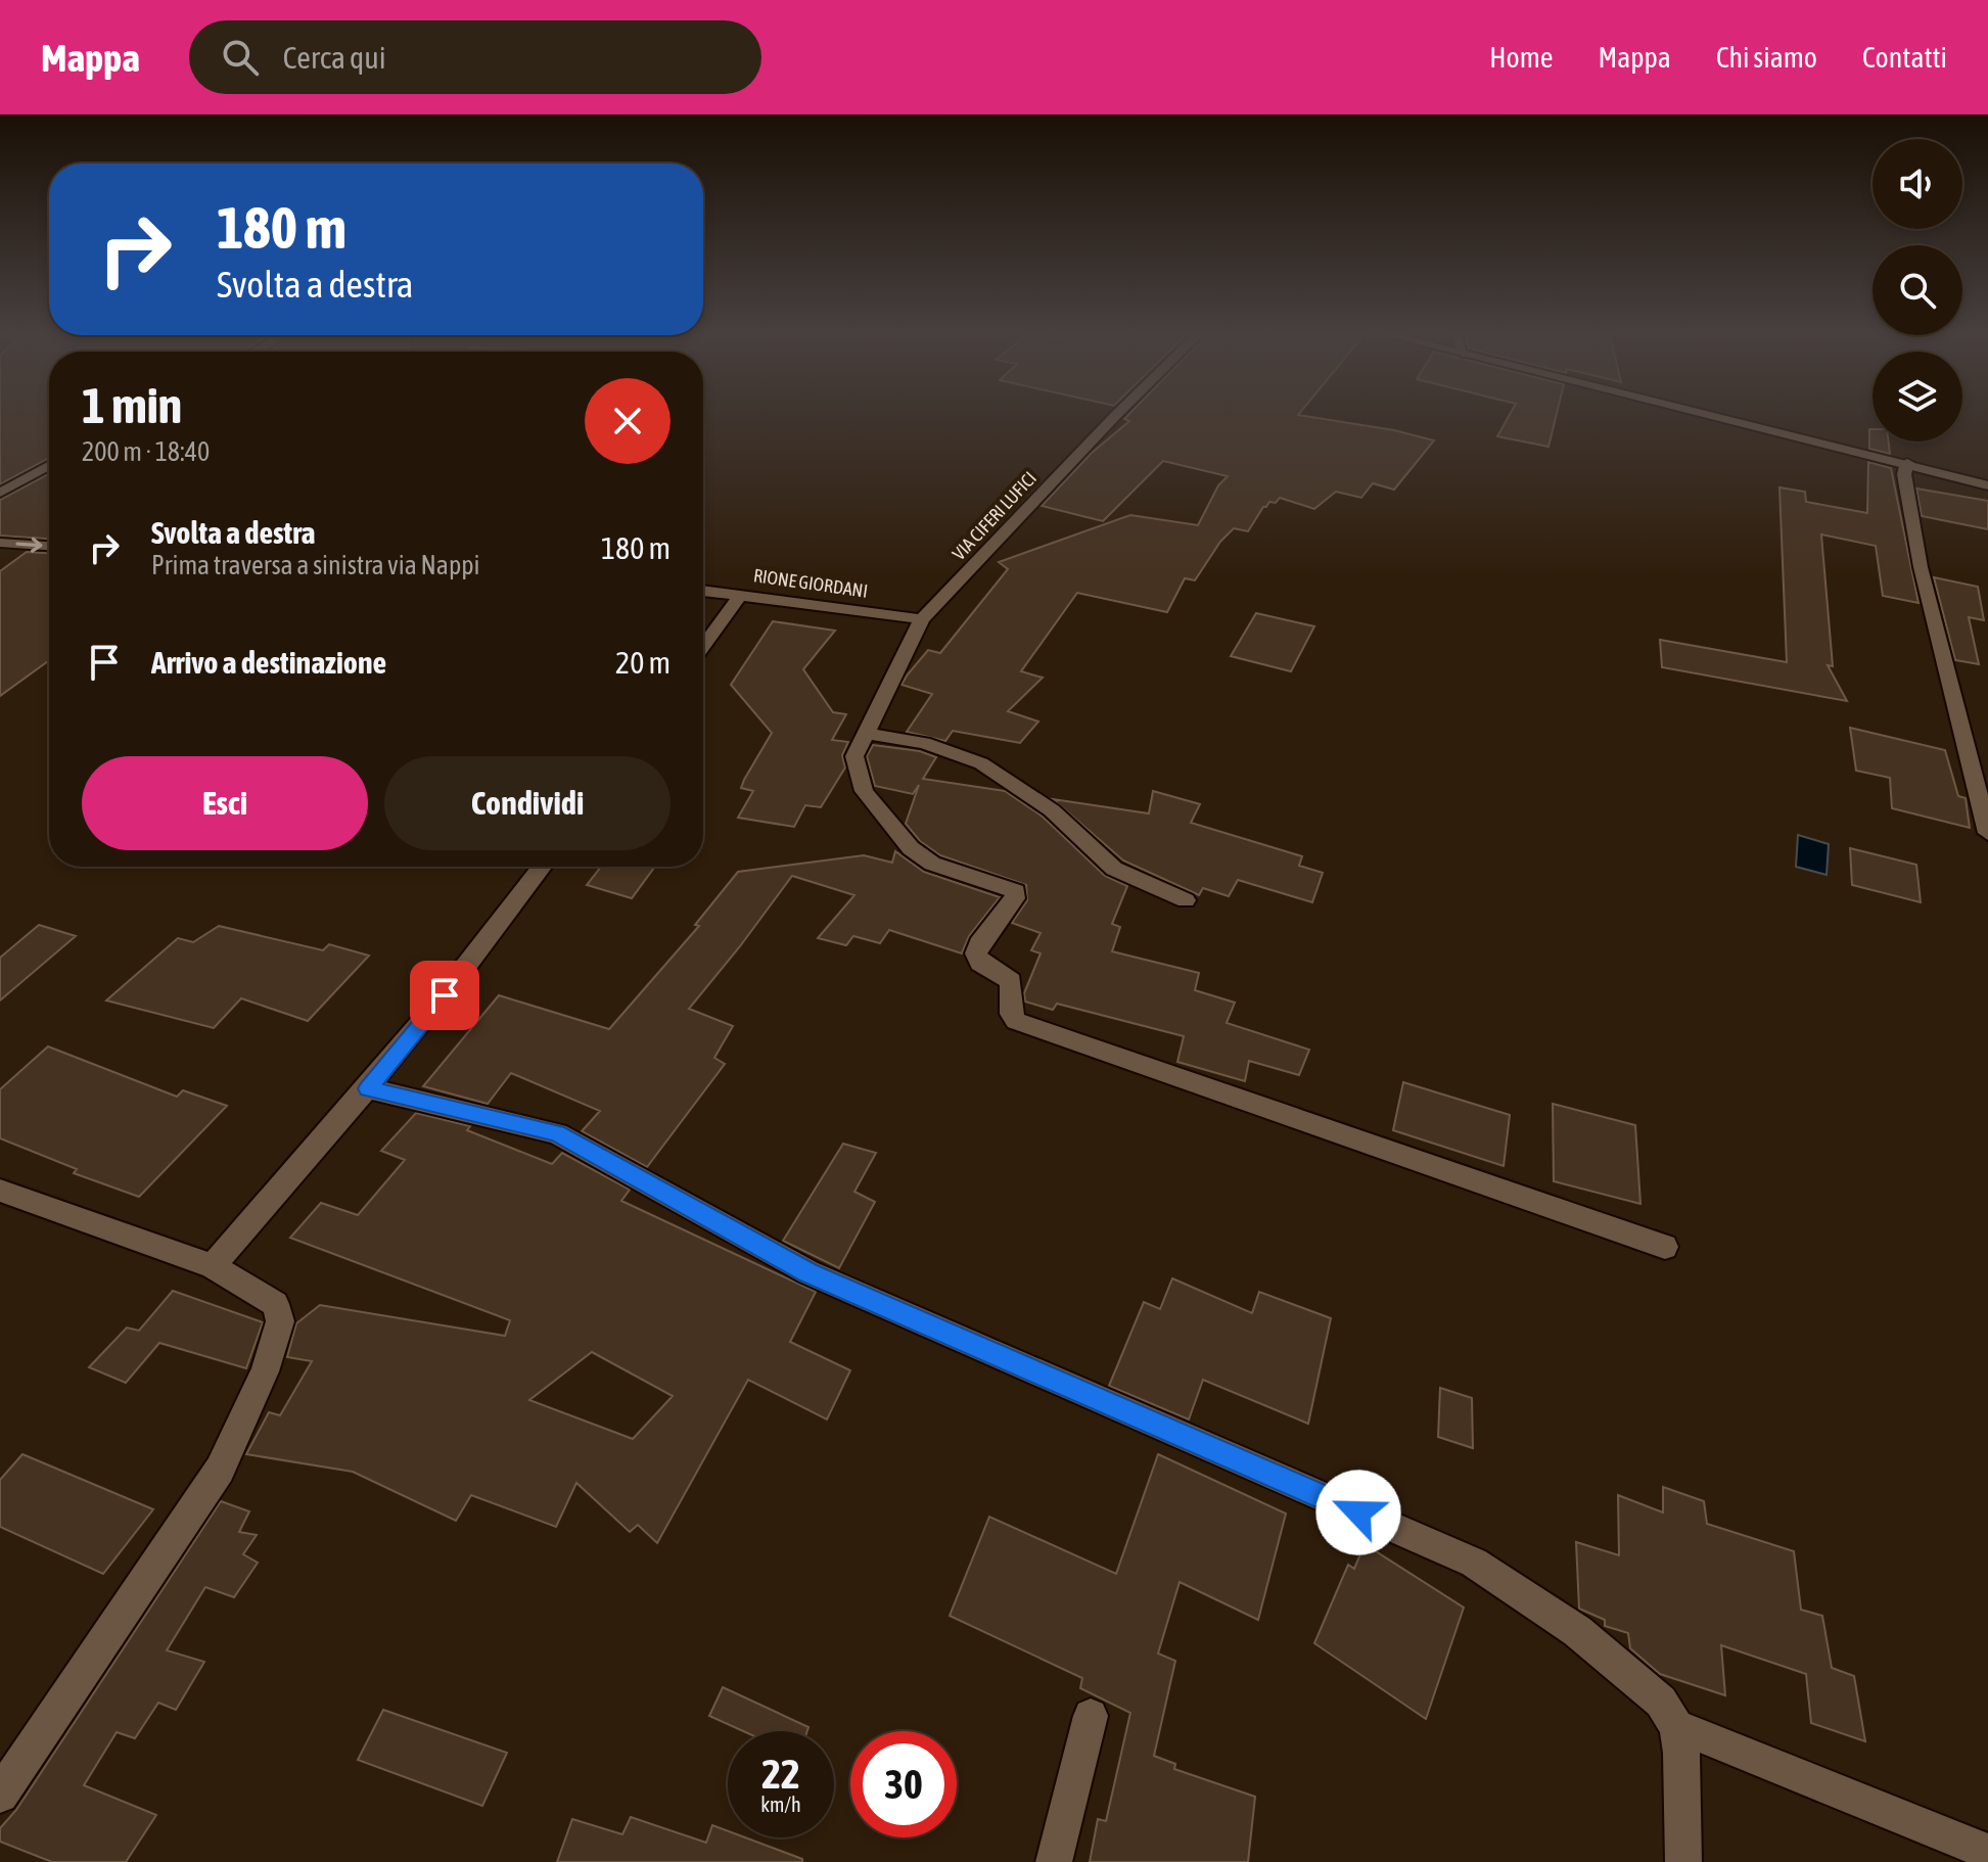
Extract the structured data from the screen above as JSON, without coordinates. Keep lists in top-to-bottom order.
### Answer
{
  "streets": {
    "street": ["VIA CIFERI LUFICI", "RIONE GIORDANI"]
  },
  "crossings": [
    ["VIA CIFERI LUFICI", "RIONE GIORDANI"]
  ],
  "page": {
    "header": "Mappa",
    "search": "Cerca qui",
    "nav": [
      "Home",
      "Mappa",
      "Chi siamo",
      "Contatti"
    ],
    "turn": ["180 m", "Svolta a destra"],
    "heading": ["1 min", "200 m · 18:40"],
    "list": [
      {
        "name": "Svolta a destra",
        "note": "Prima traversa a sinistra via Nappi",
        "value": "180 m"
      },
      {
        "name": "Arrivo a destinazione",
        "value": "20 m"
      }
    ],
    "buttons": ["Esci", "Condividi"],
    "speed": "22 km/h",
    "limit": "30"
  }
}
